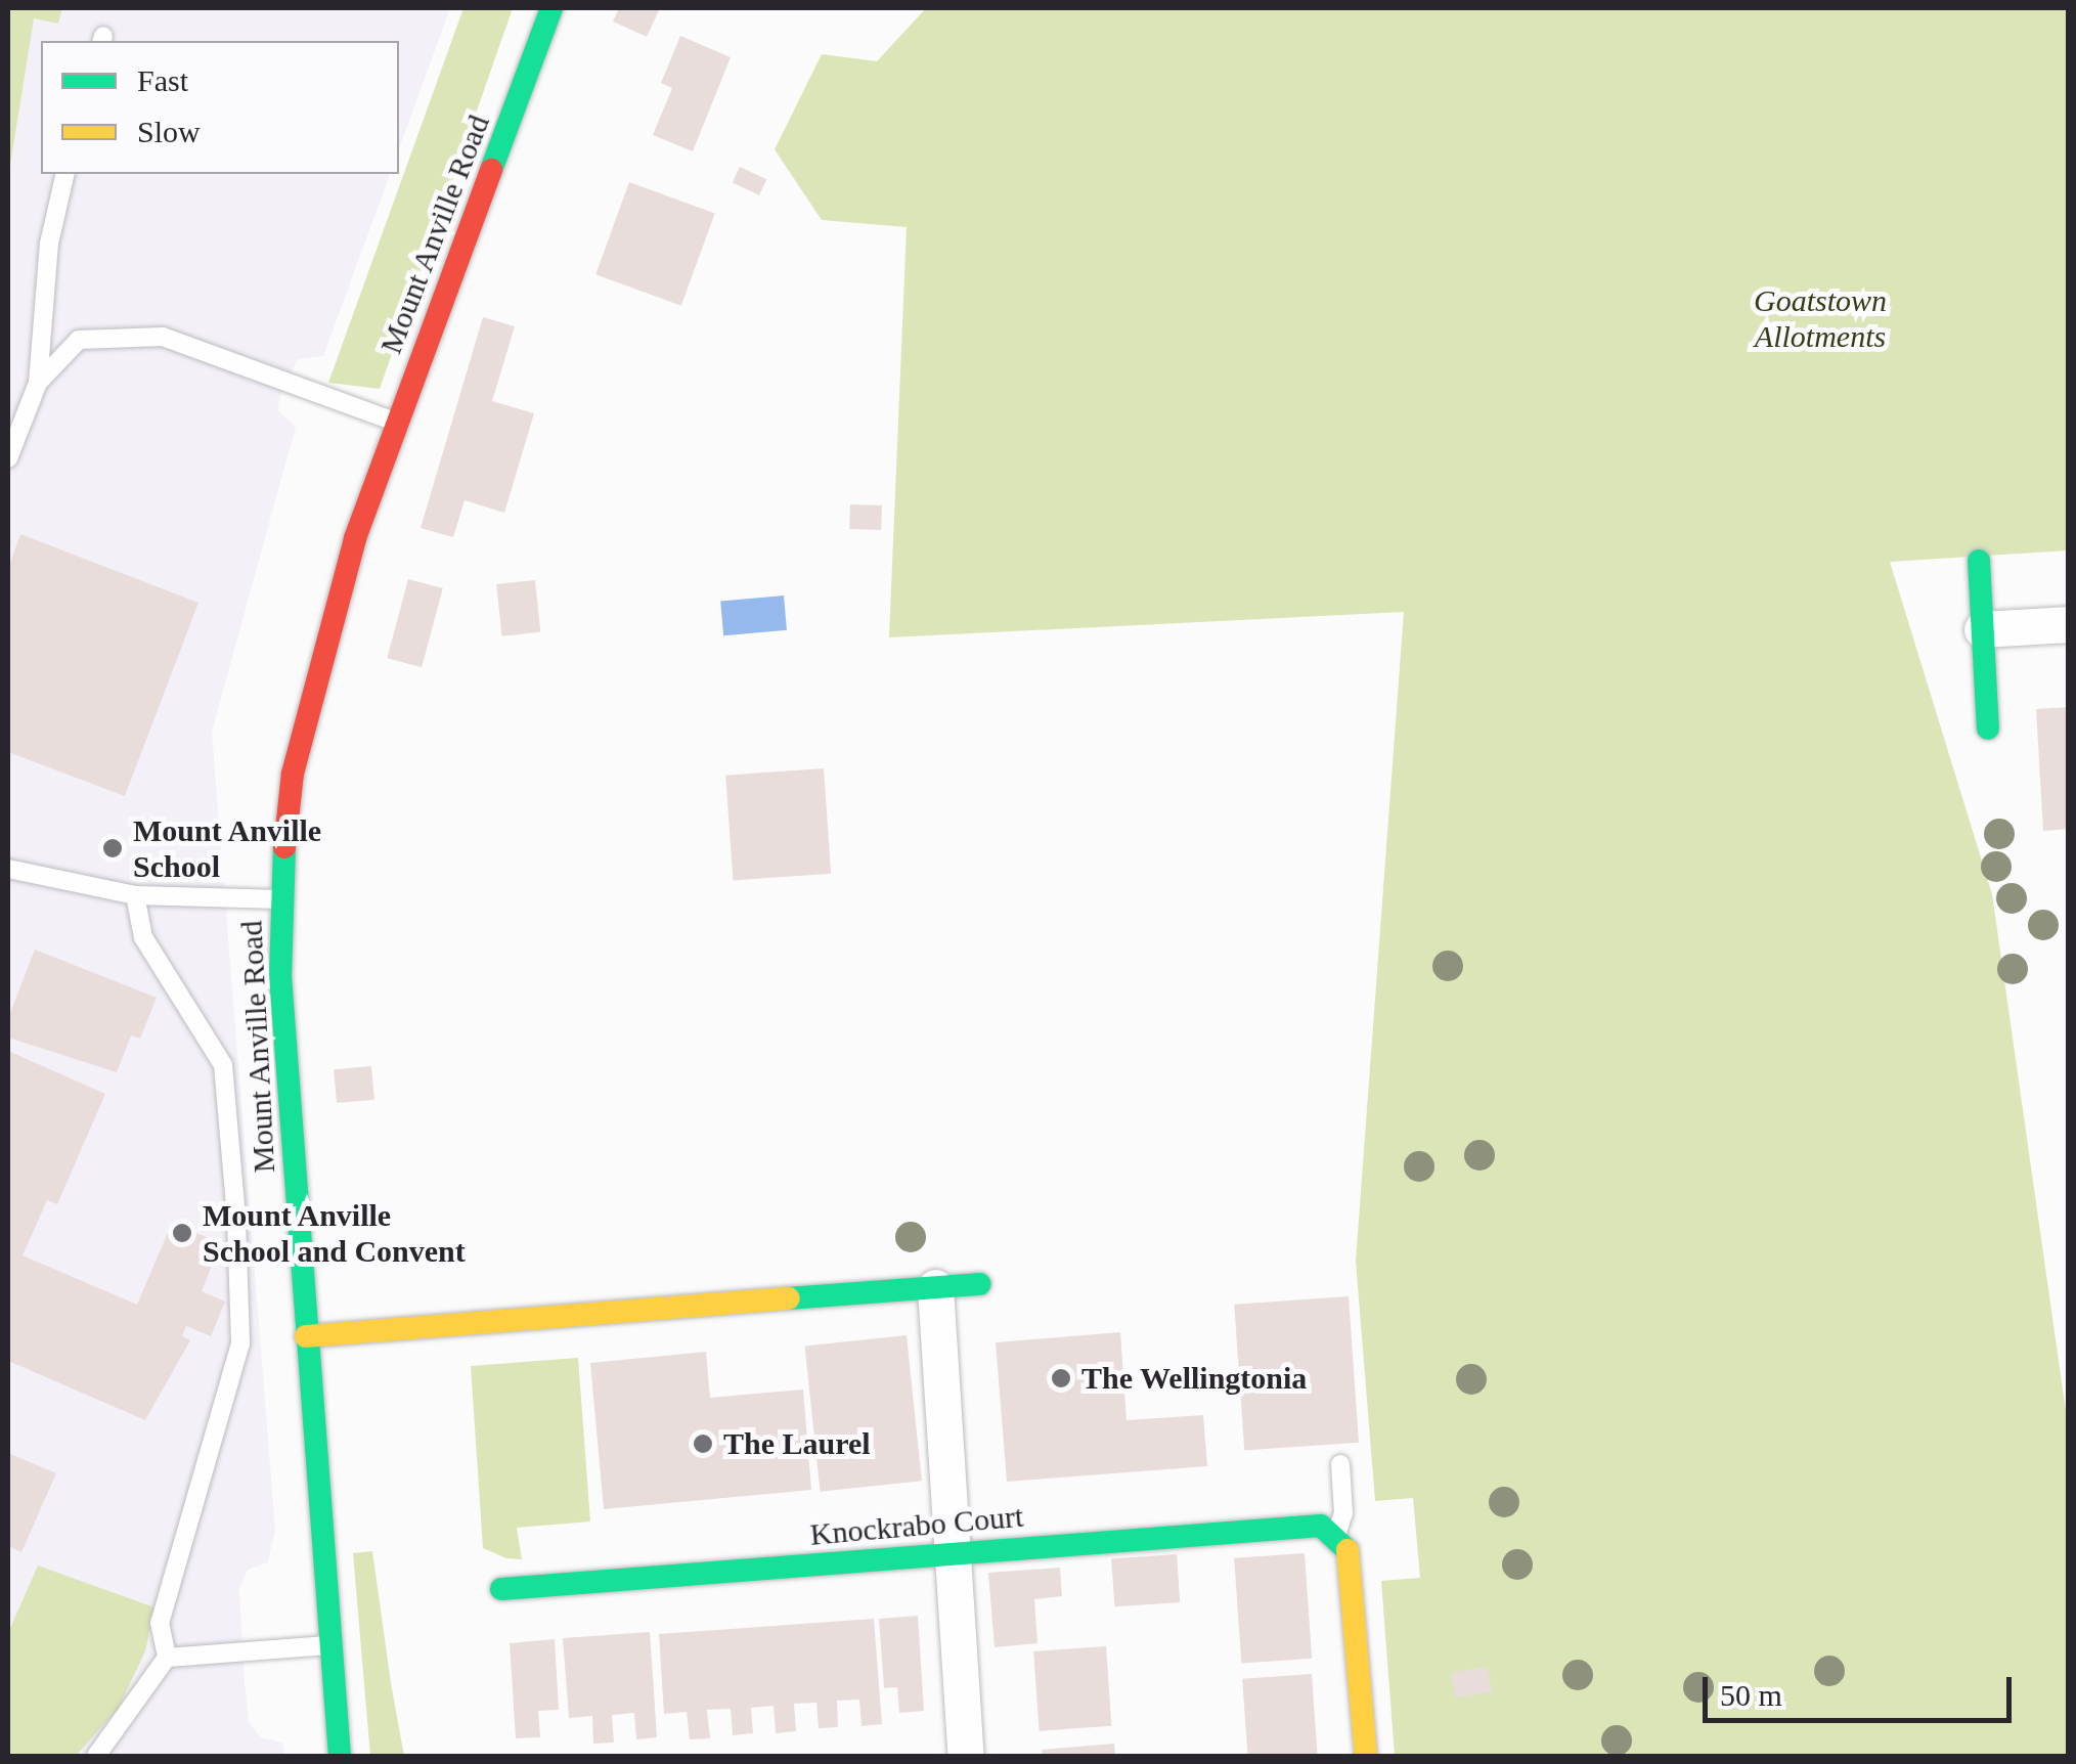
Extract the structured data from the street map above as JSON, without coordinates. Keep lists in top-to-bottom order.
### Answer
{
  "streets": {
    "street": ["Mount Anville Road", "Knockrabo Court"]
  },
  "parks": ["Goatstown Allotments"],
  "places": [
    "Mount Anville School",
    "Mount Anville School and Convent",
    "The Wellingtonia",
    "The Laurel"
  ],
  "legend": ["Fast", "Slow"],
  "scale_bar": "50 m"
}
